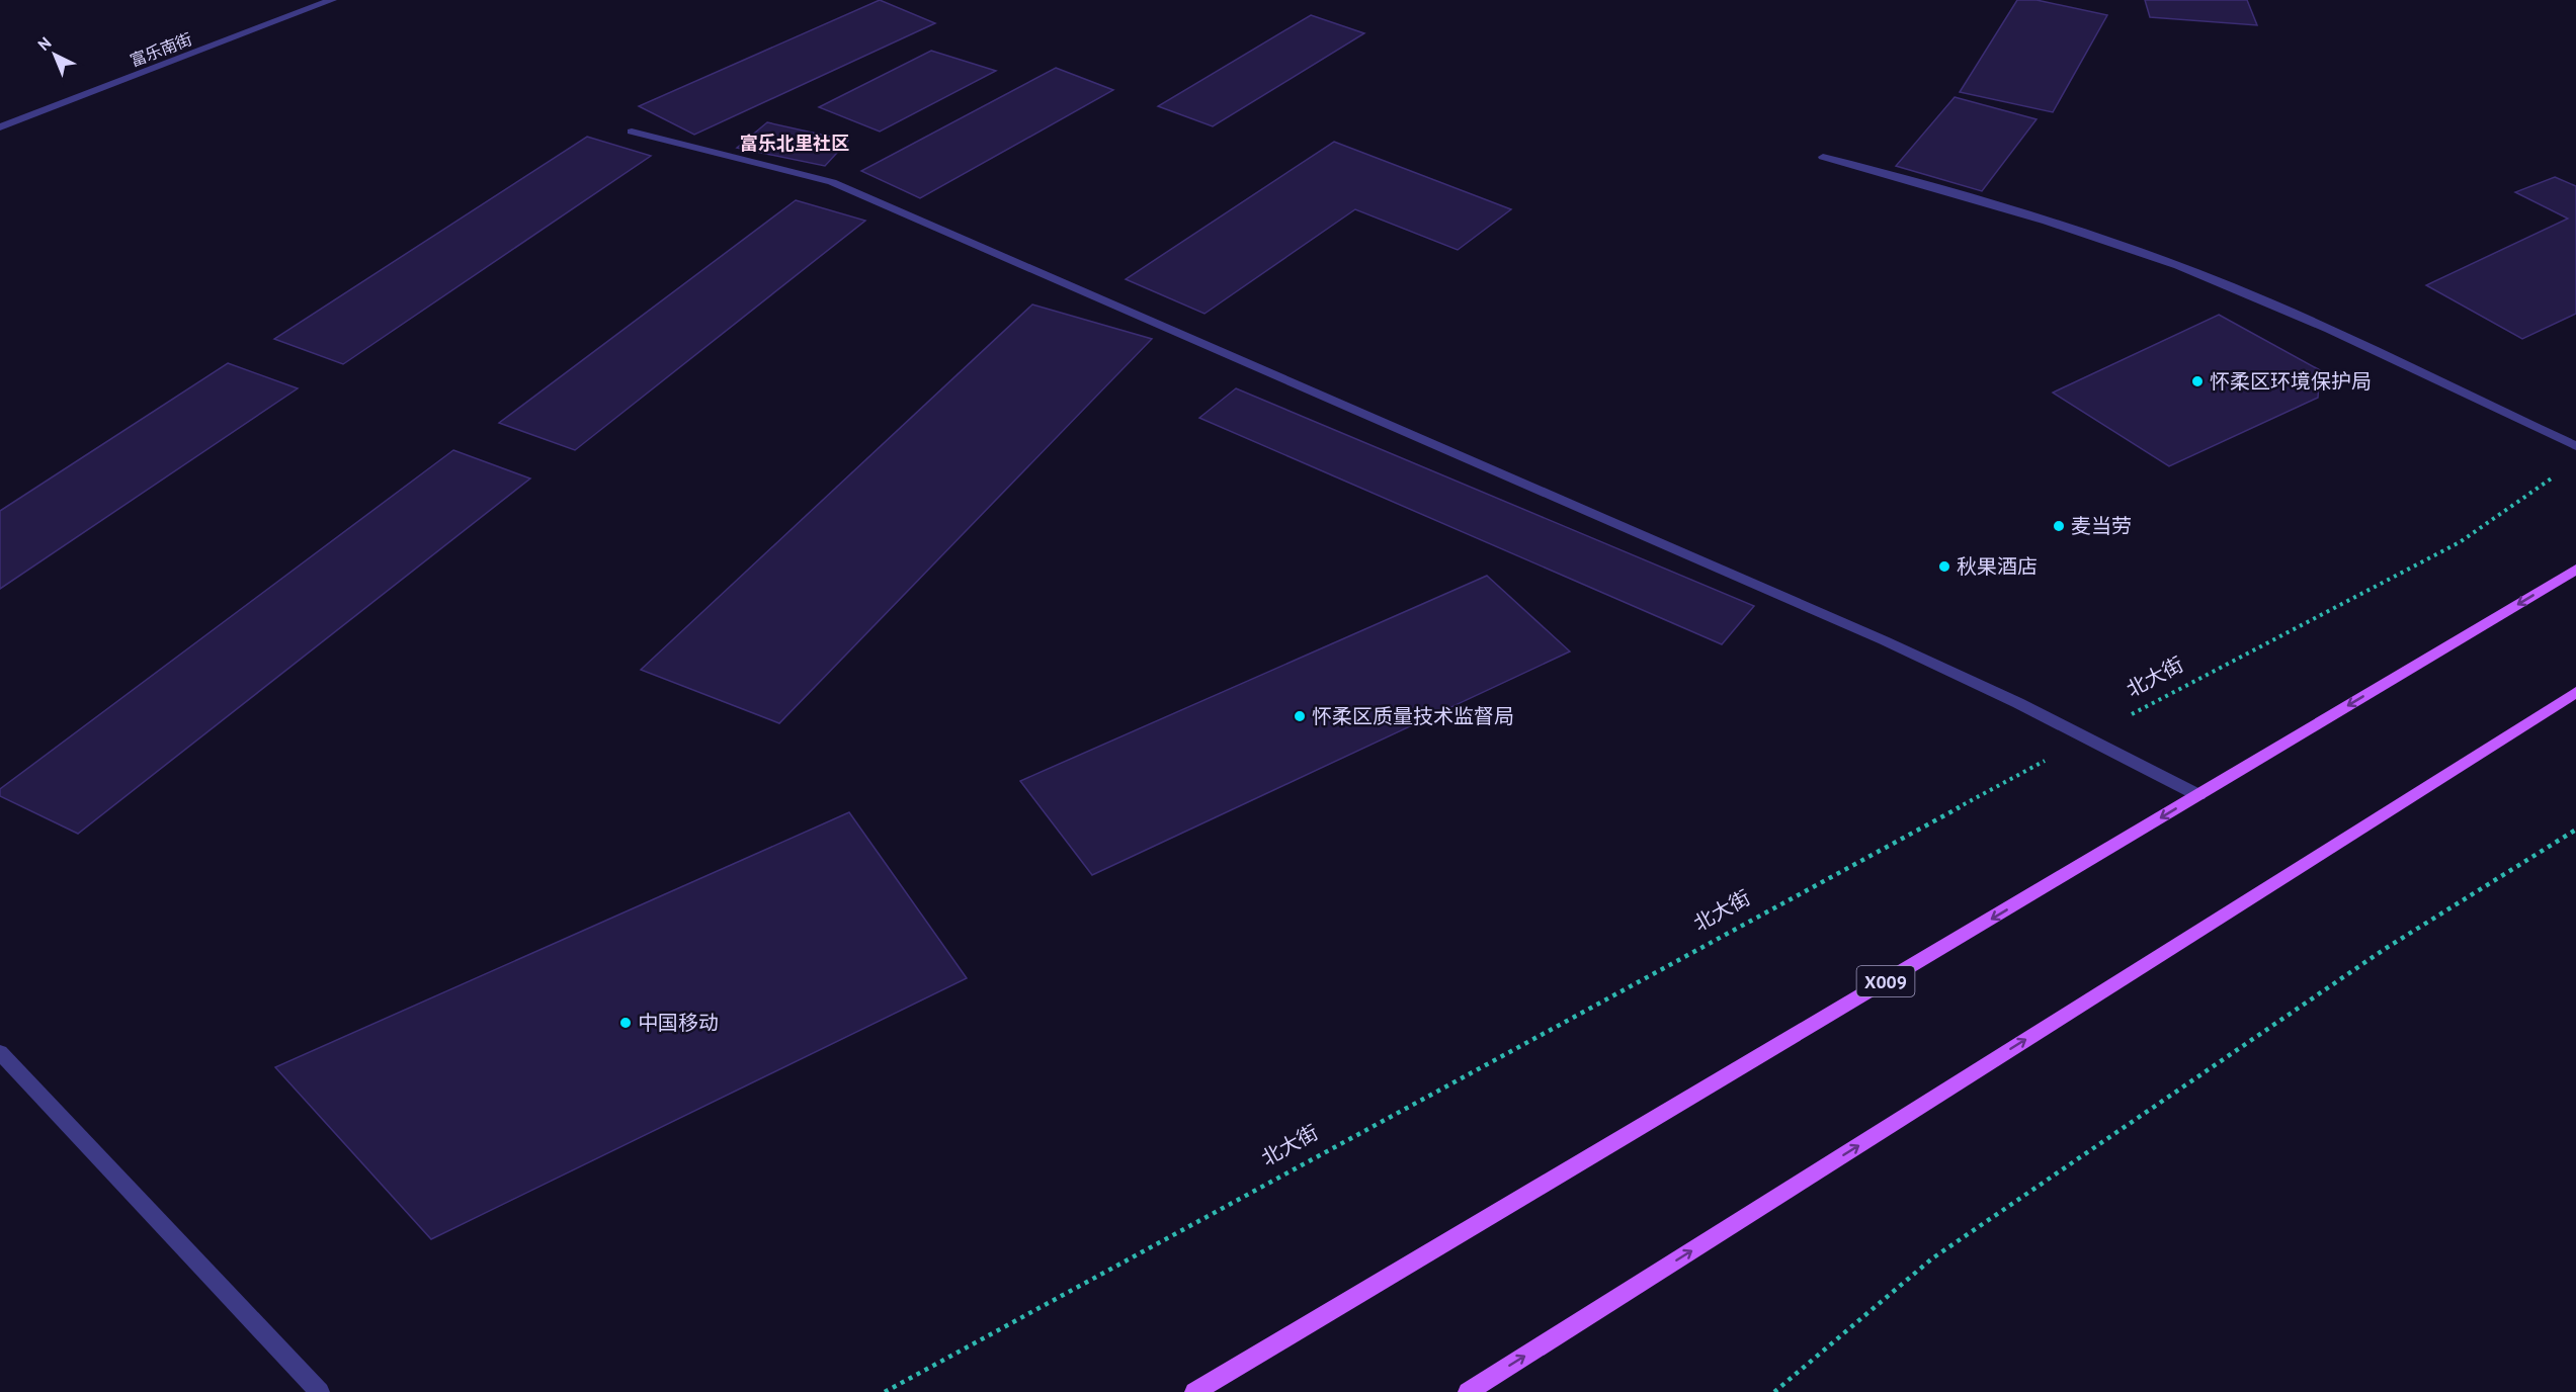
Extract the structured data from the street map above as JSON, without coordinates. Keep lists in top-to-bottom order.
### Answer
{
  "streets": {
    "main road": ["X009"],
    "street": ["富乐南街"],
    "path": ["北大街"]
  },
  "districts": ["富乐北里社区"],
  "places": [
    "怀柔区环境保护局",
    "麦当劳",
    "秋果酒店",
    "怀柔区质量技术监督局",
    "中国移动"
  ],
  "north": "top left"
}
